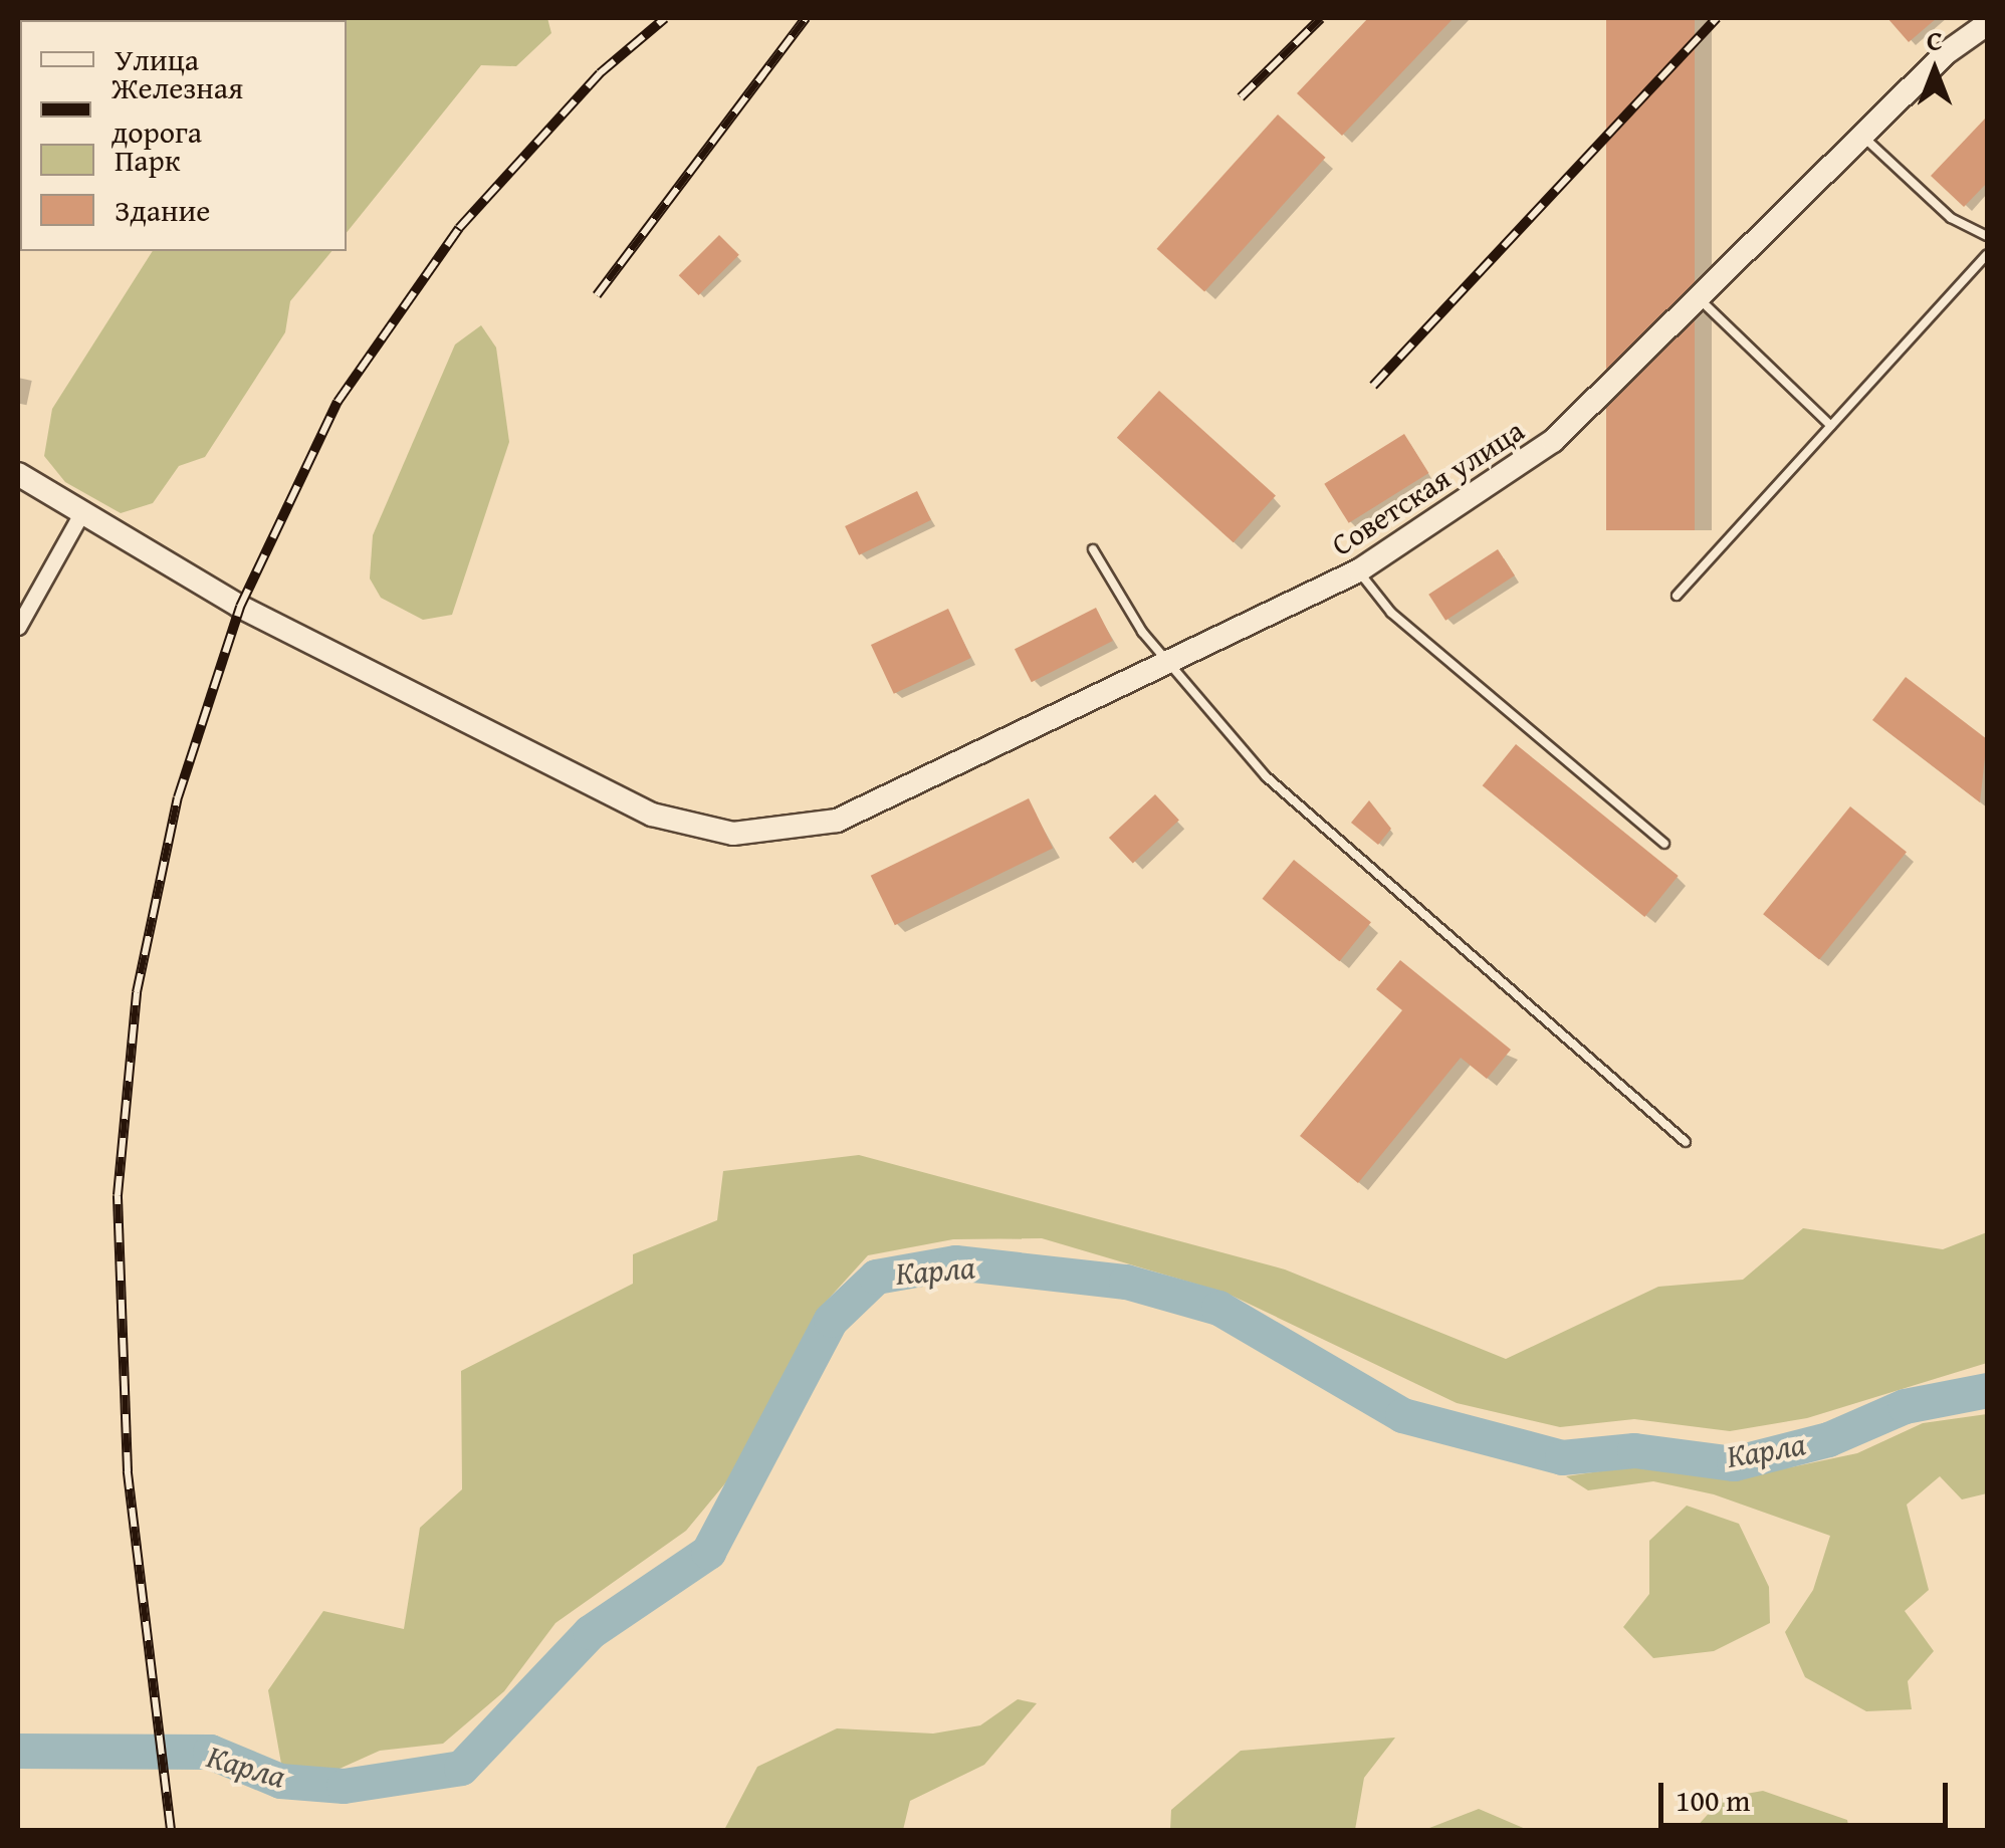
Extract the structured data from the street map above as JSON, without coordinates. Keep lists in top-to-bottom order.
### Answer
{
  "streets": {
    "street": ["Советская улица"]
  },
  "water": ["Карла"],
  "legend": [
    "Улица",
    "Железная дорога",
    "Парк",
    "Здание"
  ],
  "scale_bar": "100 m",
  "north": "top"
}
